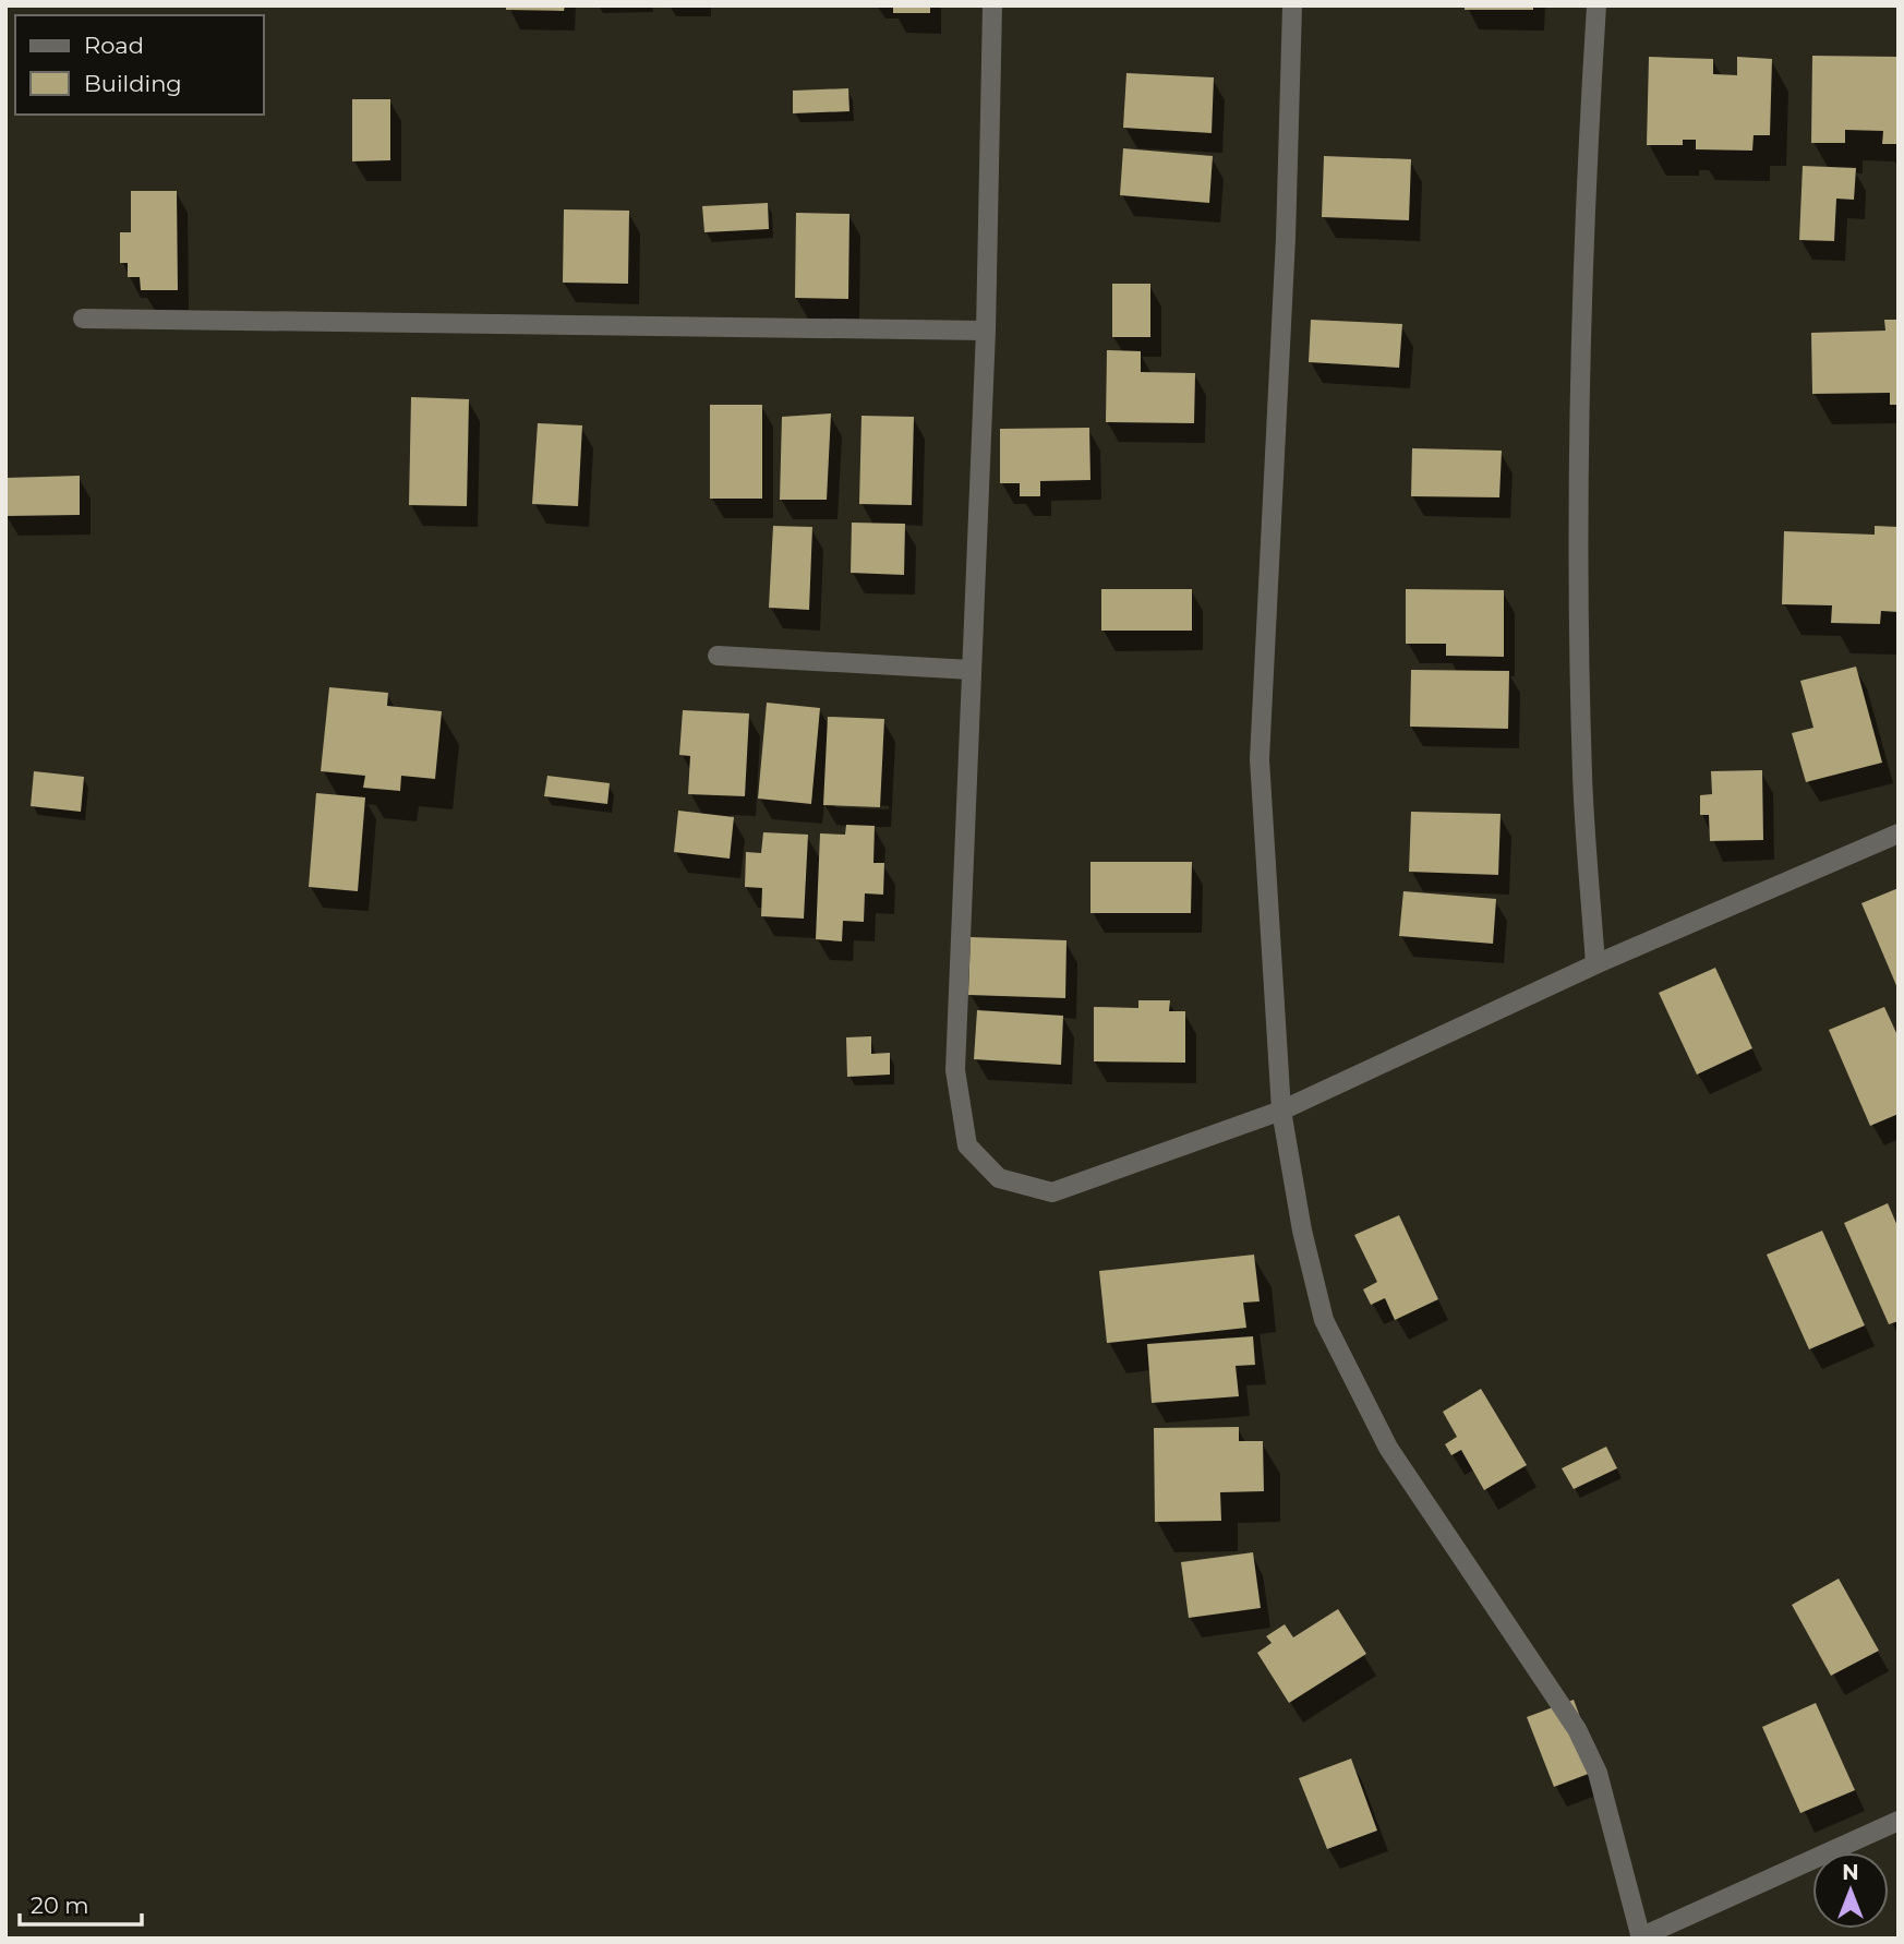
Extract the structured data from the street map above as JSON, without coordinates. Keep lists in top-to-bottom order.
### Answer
{
  "legend": ["Road", "Building"],
  "scale_bar": "20 m",
  "north": "top"
}
